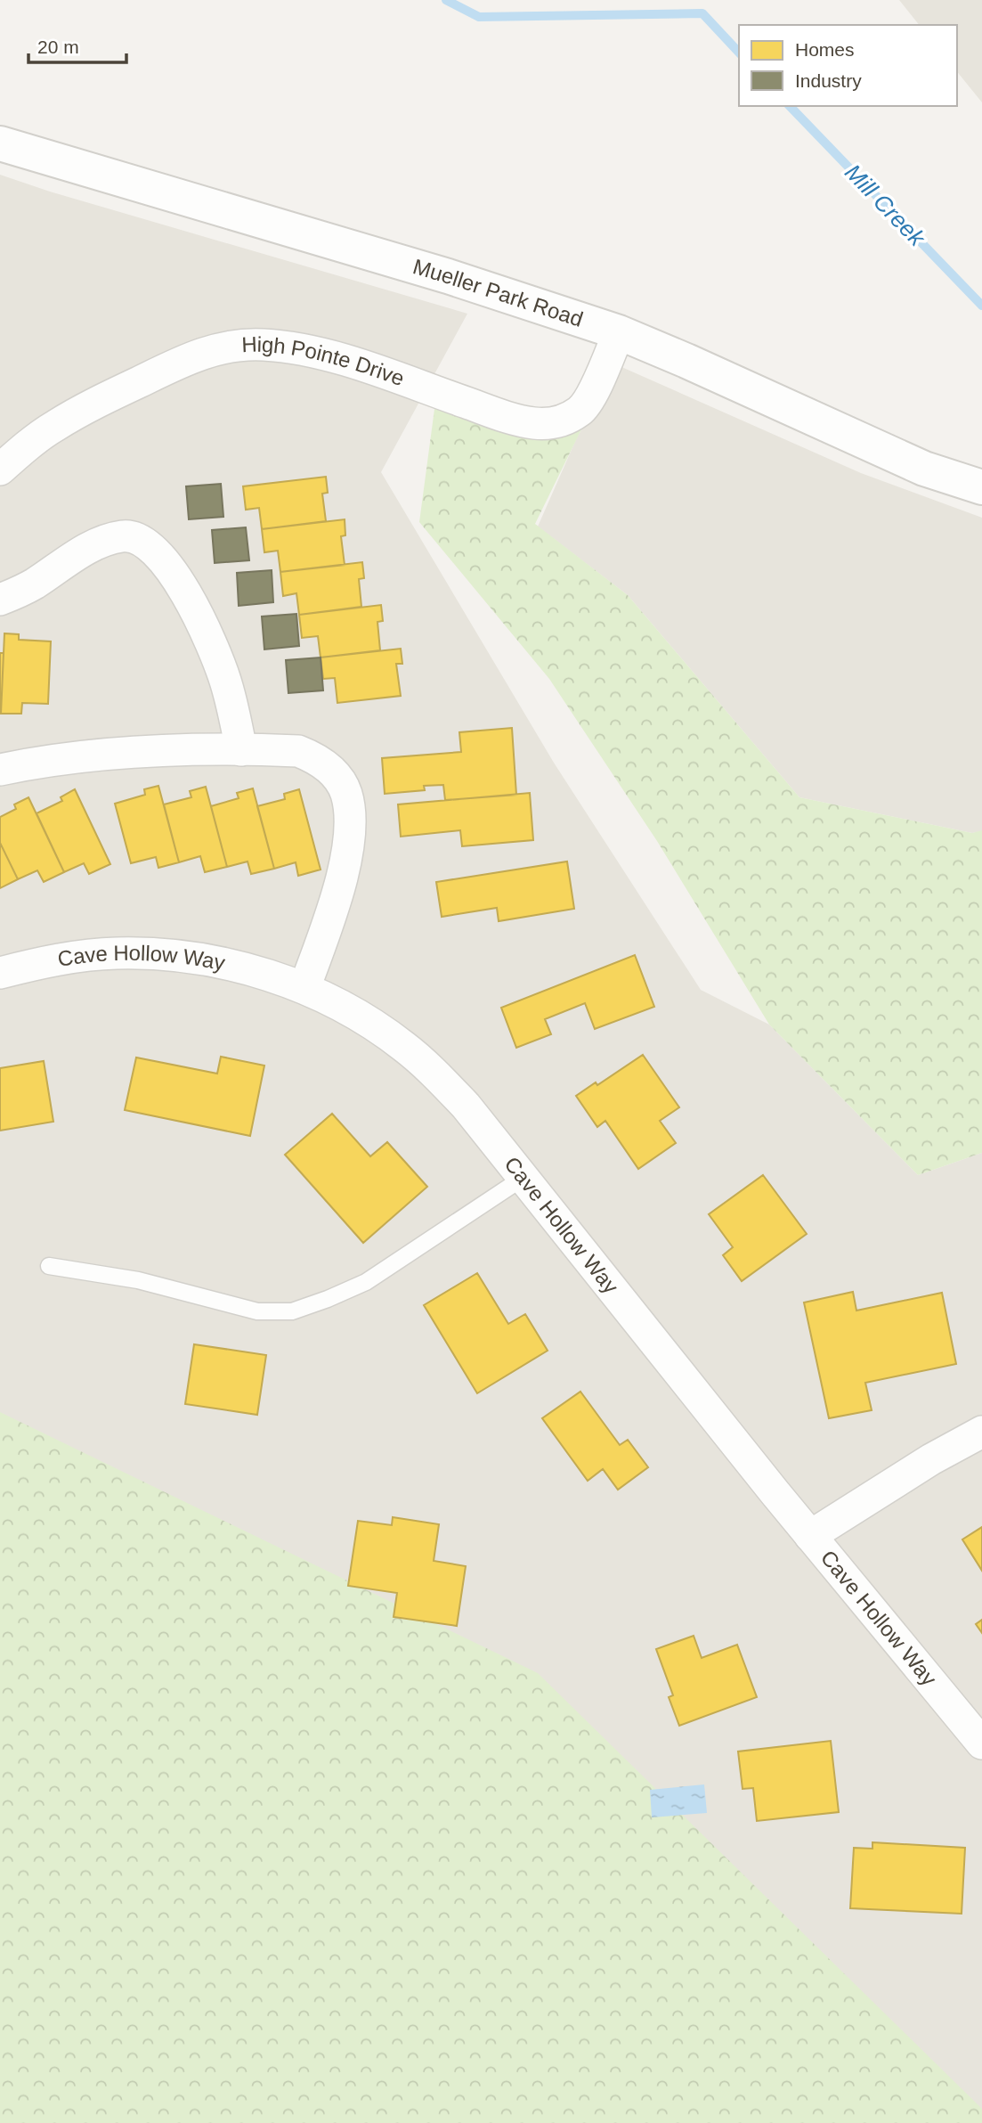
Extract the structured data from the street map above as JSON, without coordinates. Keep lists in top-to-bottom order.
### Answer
{
  "streets": {
    "street": ["Mueller Park Road", "High Pointe Drive", "Cave Hollow Way"]
  },
  "crossings": [
    ["Mueller Park Road", "High Pointe Drive"]
  ],
  "water": ["Mill Creek"],
  "legend": ["Homes", "Industry"],
  "scale_bar": "20 m"
}
